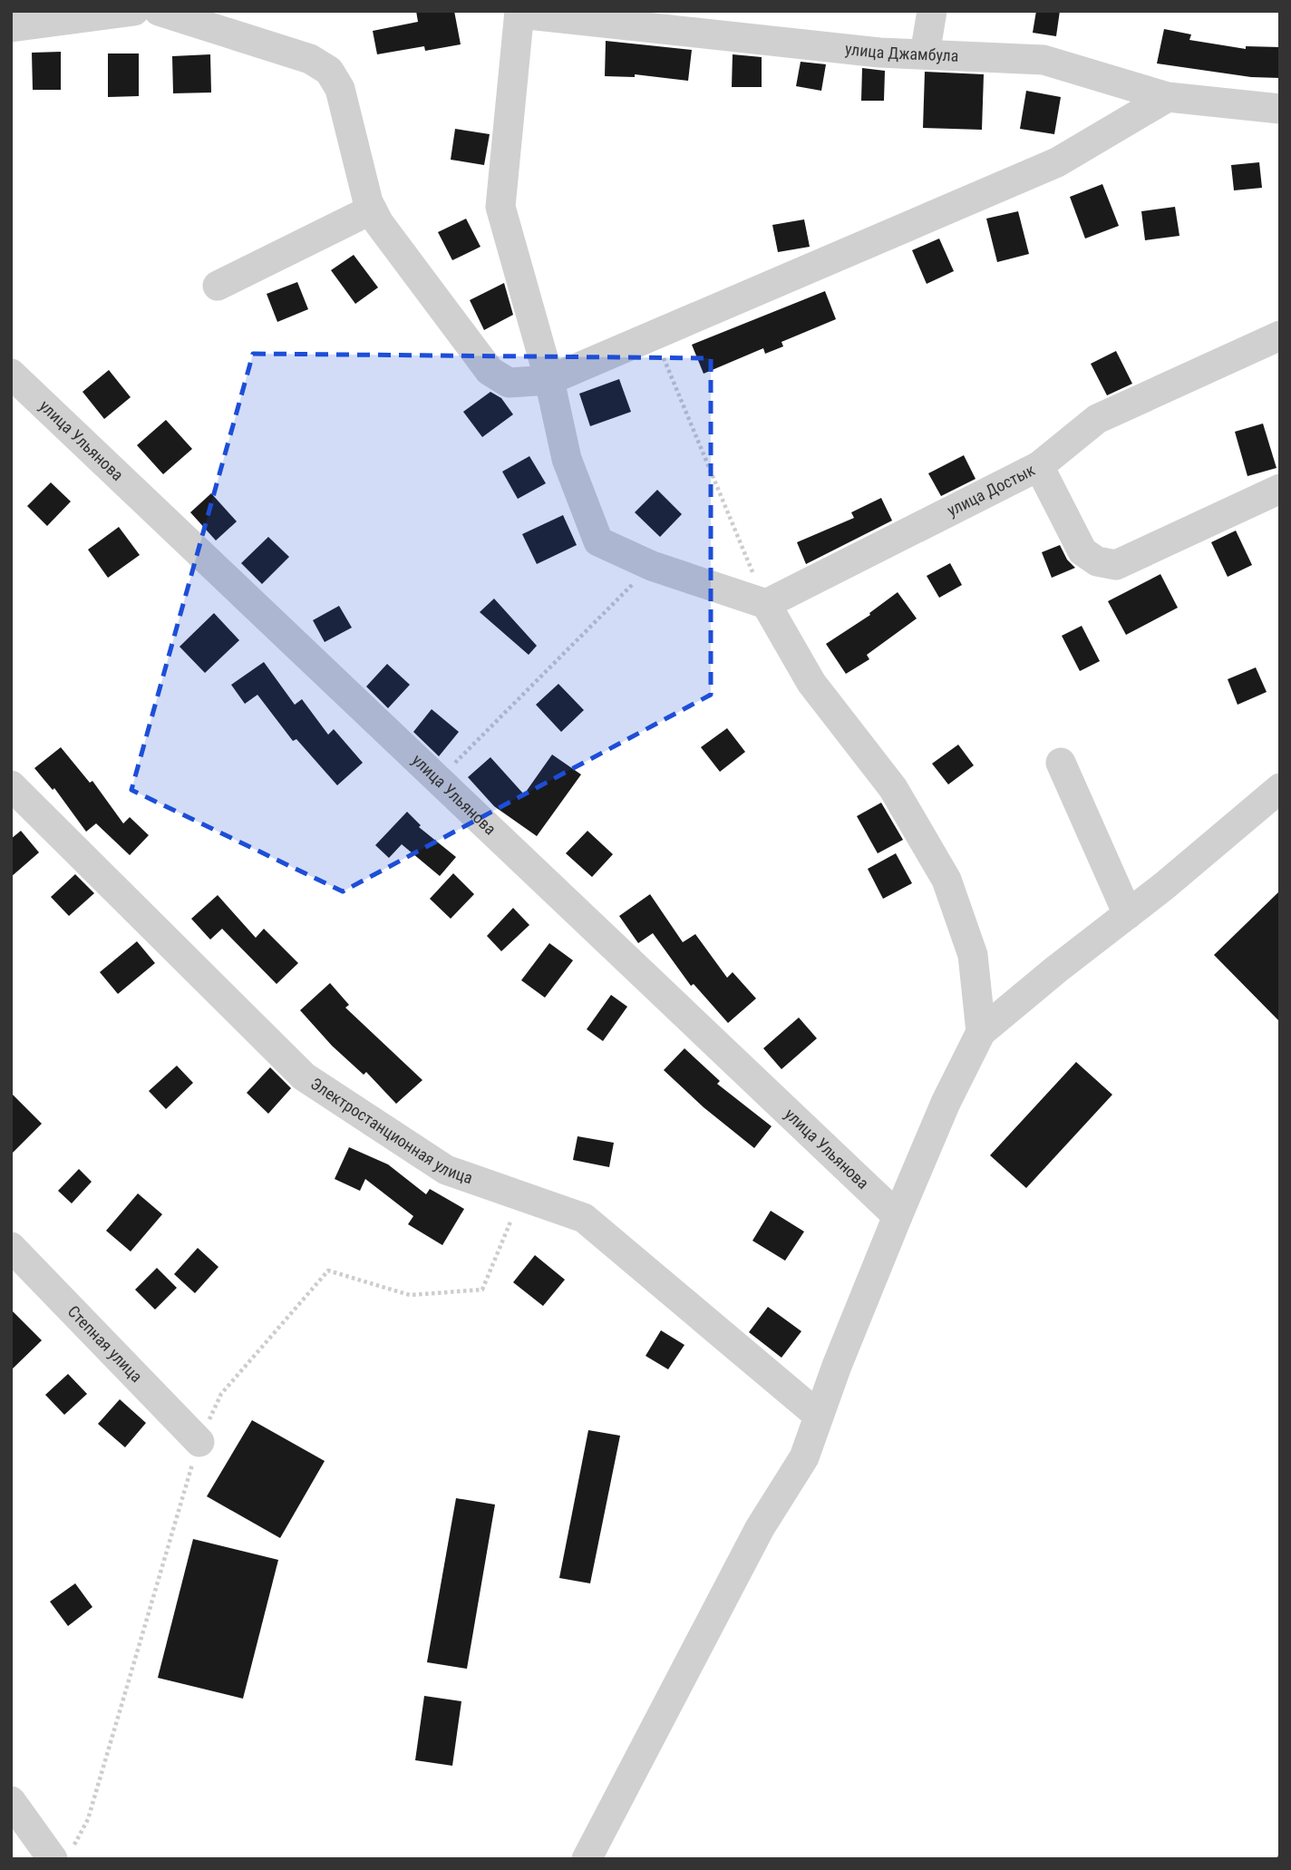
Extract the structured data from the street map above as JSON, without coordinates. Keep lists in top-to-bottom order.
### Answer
{
  "streets": {
    "street": [
      "улица Джамбула",
      "улица Ульянова",
      "улица Достык",
      "Электростанционная улица",
      "Степная улица"
    ]
  }
}
